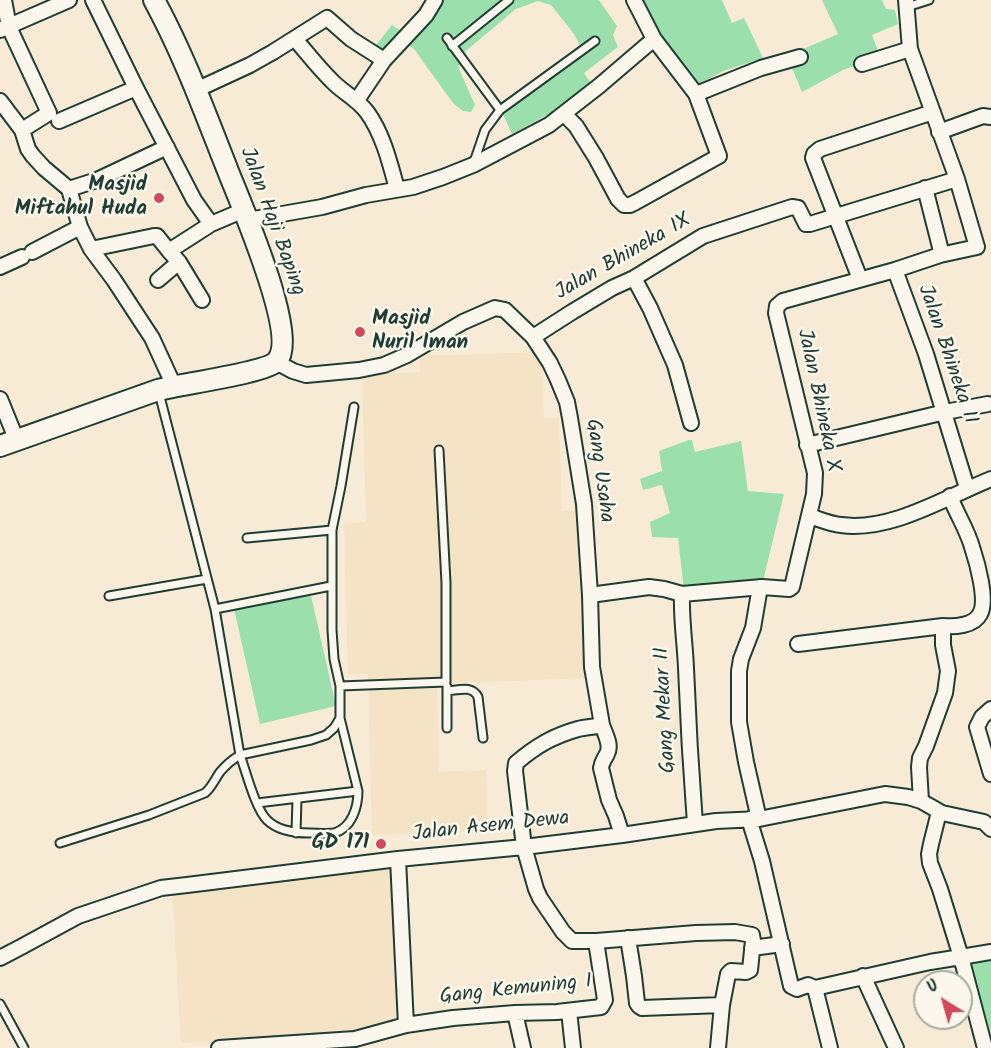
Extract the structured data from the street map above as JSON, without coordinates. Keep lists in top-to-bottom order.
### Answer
{
  "streets": {
    "street": [
      "Jalan Haji Baping",
      "Jalan Bhineka IX",
      "Jalan Bhineka II",
      "Jalan Bhineka X",
      "Gang Usaha",
      "Gang Mekar II",
      "Jalan Asem Dewa",
      "Gang Kemuning I"
    ]
  },
  "crossings": [
    ["Jalan Haji Baping", "Gang Usaha"],
    ["Jalan Bhineka IX", "Gang Usaha"],
    ["Gang Usaha", "Jalan Asem Dewa"],
    ["Gang Mekar II", "Jalan Asem Dewa"]
  ],
  "places": ["Masjid Miftahul Huda", "Masjid Nuril Iman", "GD 171"],
  "north": "top left"
}
